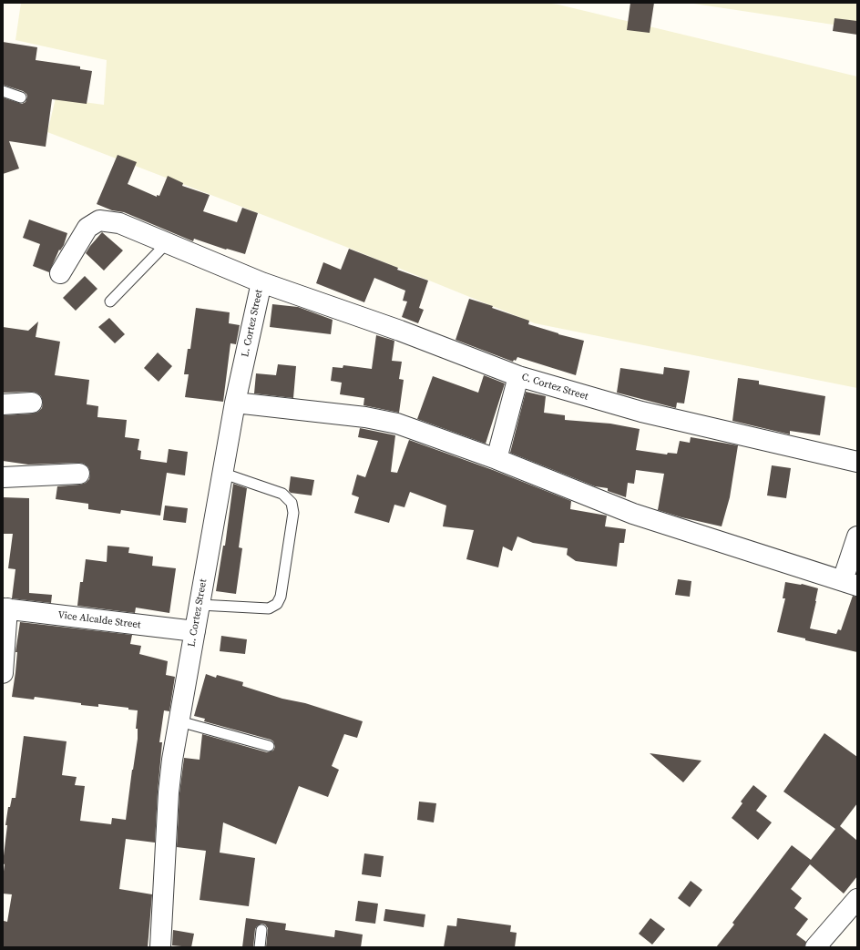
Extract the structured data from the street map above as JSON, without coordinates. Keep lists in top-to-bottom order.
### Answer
{
  "streets": {
    "street": ["L. Cortez Street", "C. Cortez Street", "Vice Alcalde Street"]
  },
  "crossings": [
    ["L. Cortez Street", "C. Cortez Street"],
    ["L. Cortez Street", "Vice Alcalde Street"]
  ]
}
